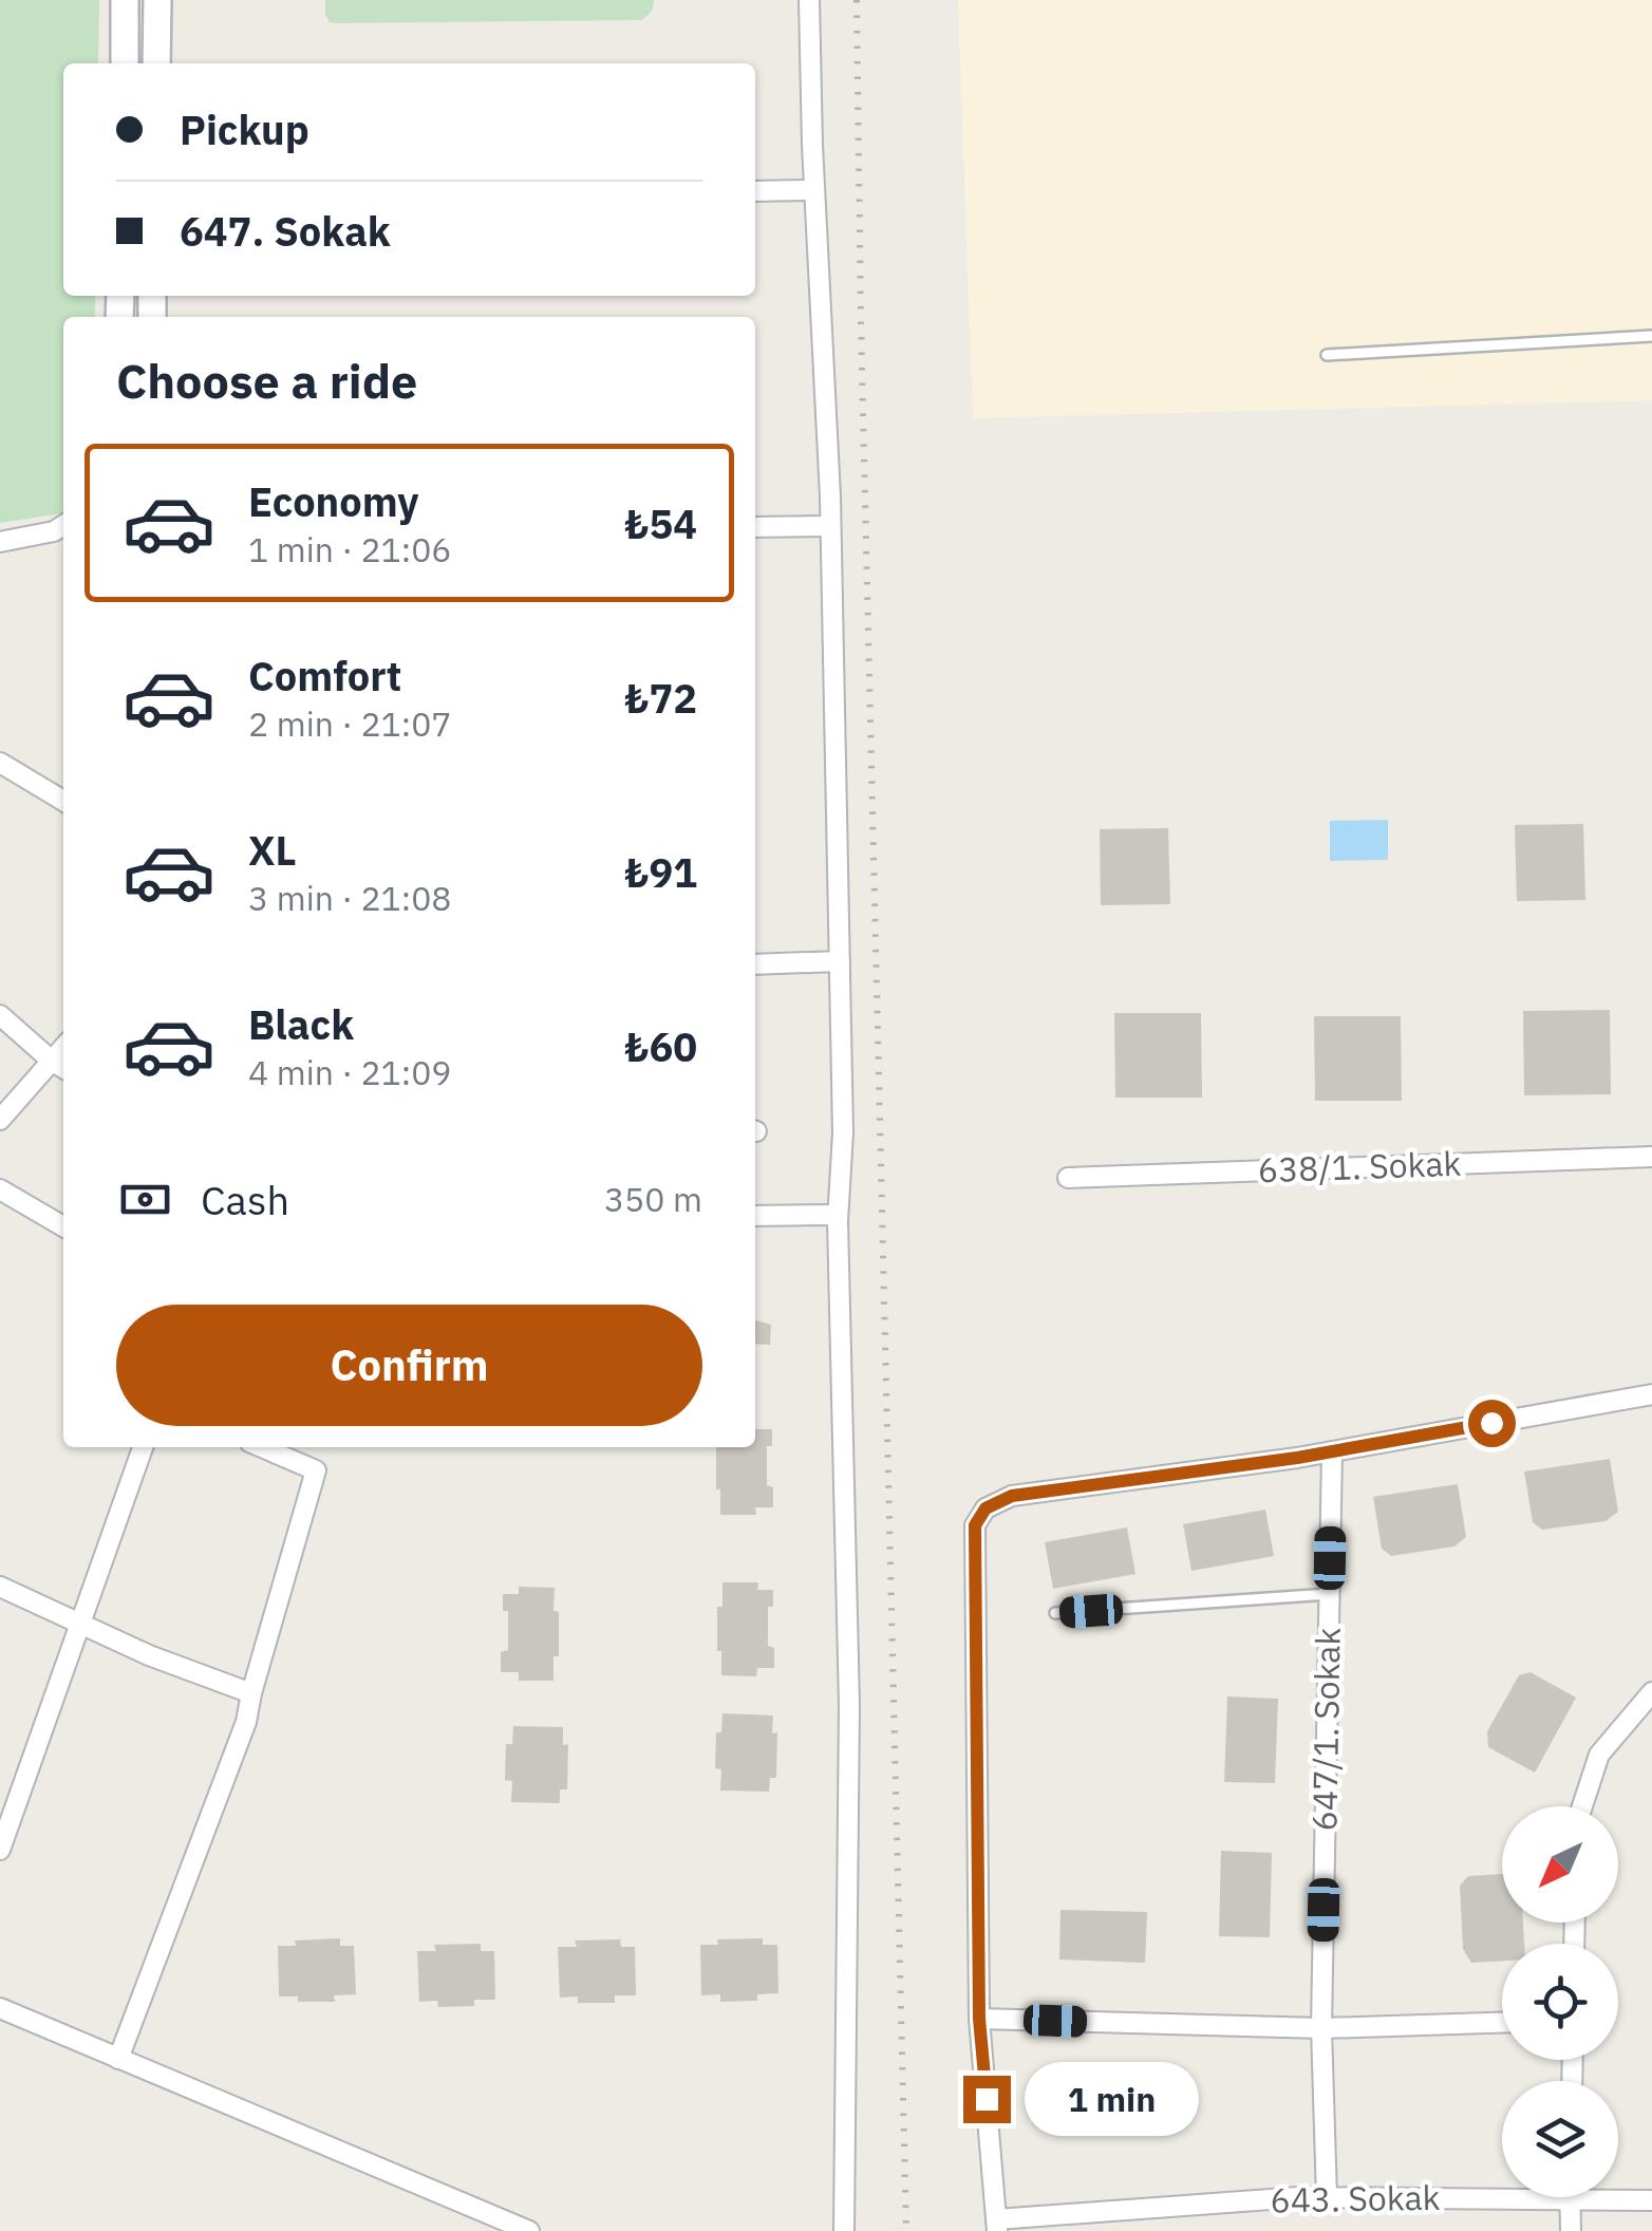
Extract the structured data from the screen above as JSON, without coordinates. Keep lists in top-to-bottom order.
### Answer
{
  "streets": {
    "street": ["638/1. Sokak", "647/1. Sokak", "643. Sokak"]
  },
  "crossings": [
    ["647/1. Sokak", "643. Sokak"]
  ],
  "north": "bottom left",
  "page": {
    "banner": ["Pickup", "647. Sokak"],
    "heading": "Choose a ride",
    "list": [
      {
        "name": "Economy",
        "note": "1 min · 21:06",
        "value": "₺54"
      },
      {
        "name": "Comfort",
        "note": "2 min · 21:07",
        "value": "₺72"
      },
      {
        "name": "XL",
        "note": "3 min · 21:08",
        "value": "₺91"
      },
      {
        "name": "Black",
        "note": "4 min · 21:09",
        "value": "₺60"
      }
    ],
    "pay": ["Cash", "350 m"],
    "buttons": "Confirm",
    "bubble": "1 min"
  }
}
